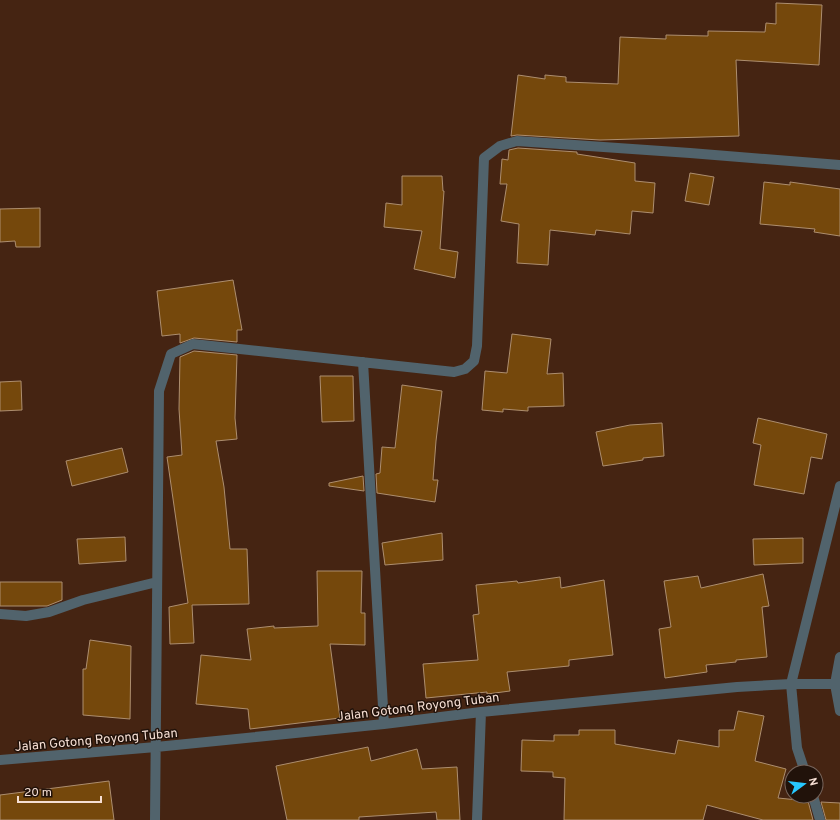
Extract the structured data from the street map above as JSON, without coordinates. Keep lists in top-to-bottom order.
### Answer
{
  "streets": {
    "street": ["Jalan Gotong Royong Tuban"]
  },
  "scale_bar": "20 m",
  "north": "right"
}
